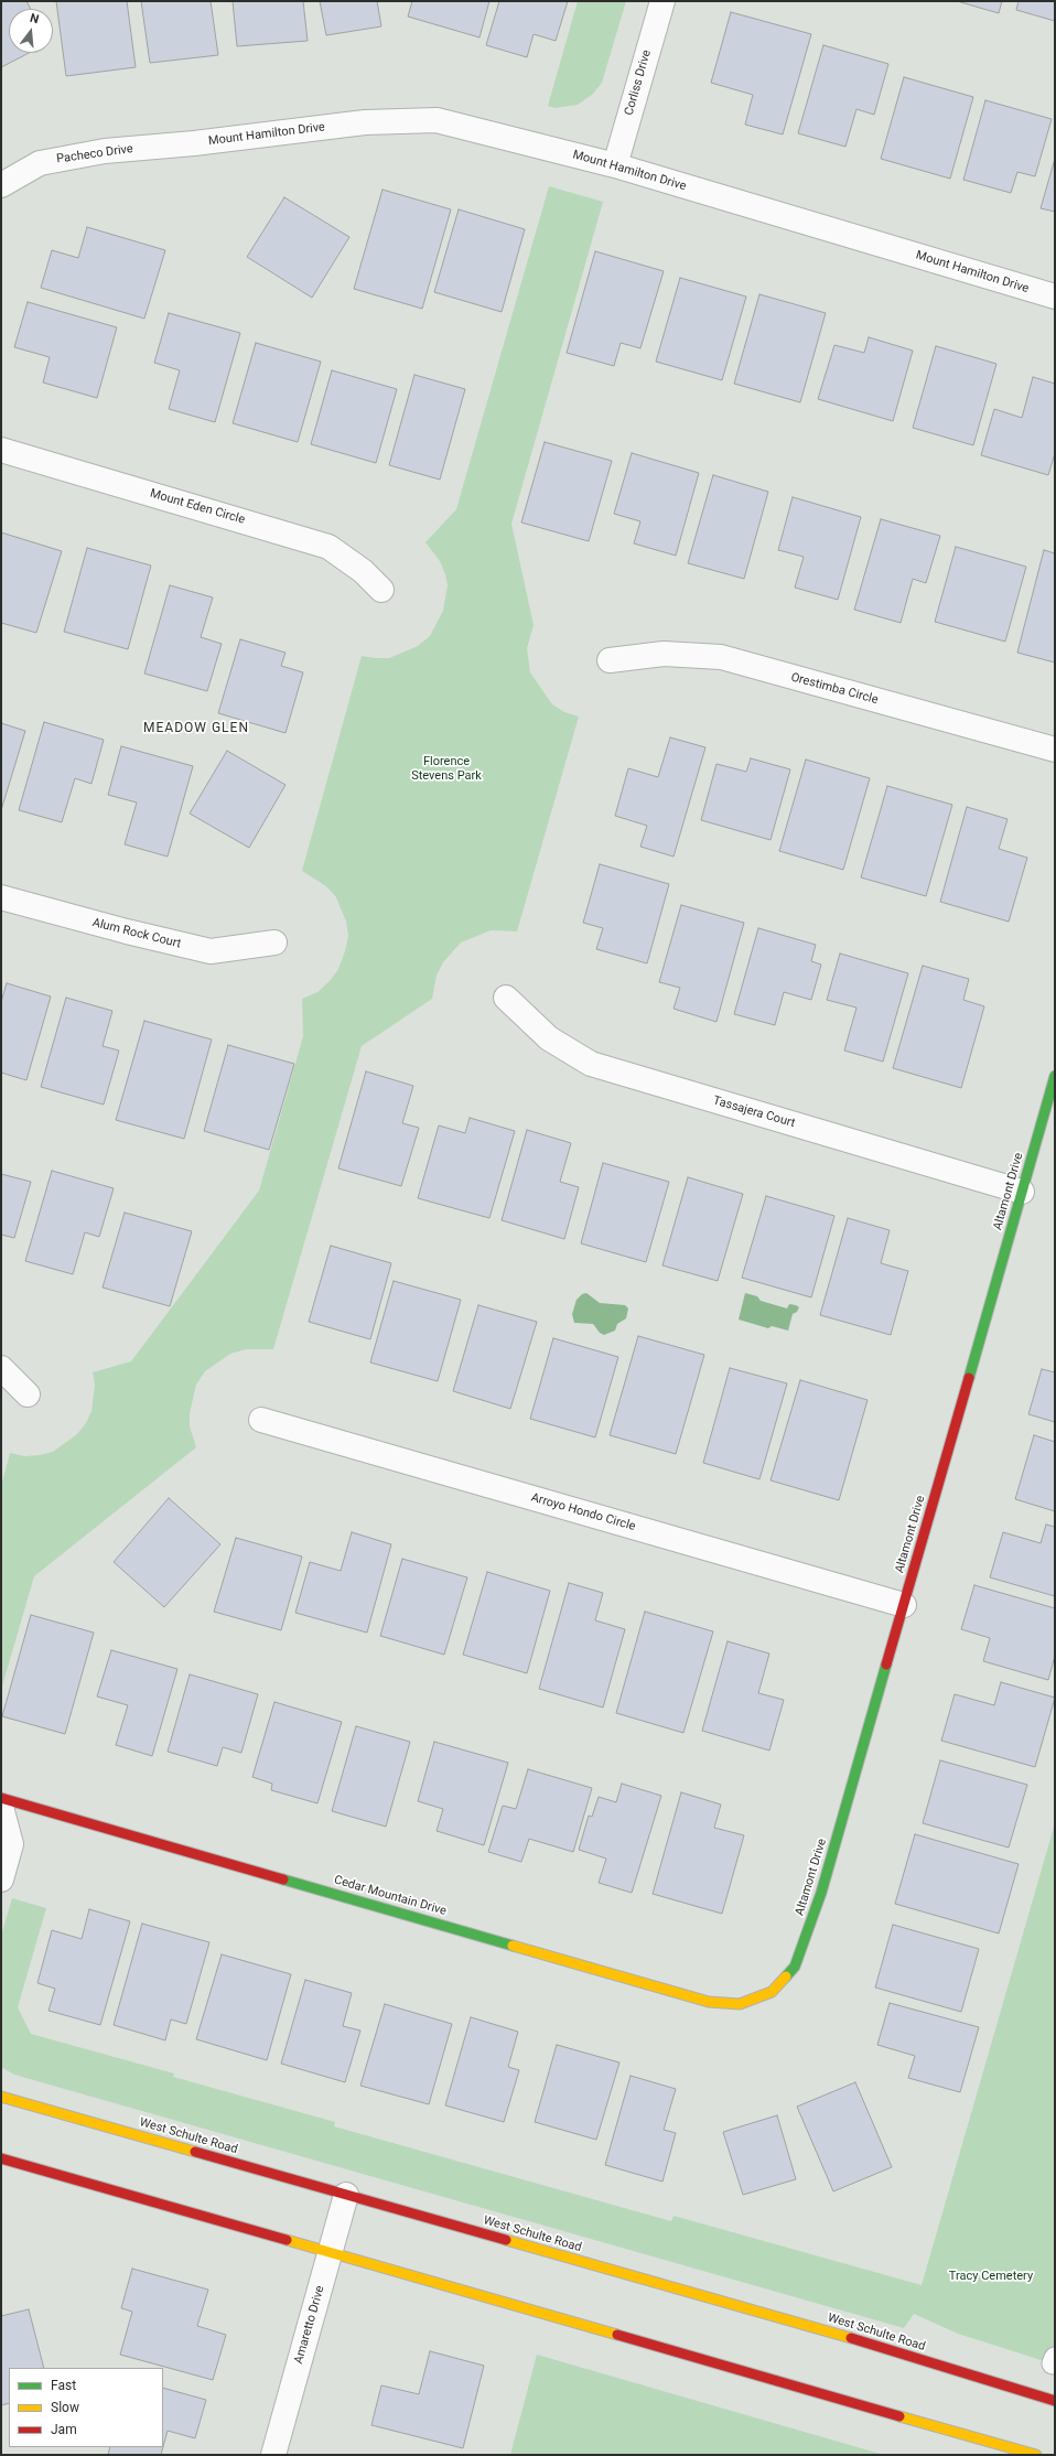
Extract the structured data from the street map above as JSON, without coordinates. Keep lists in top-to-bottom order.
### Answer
{
  "streets": {
    "main road": ["Altamont Drive", "Cedar Mountain Drive", "West Schulte Road"],
    "street": [
      "Corliss Drive",
      "Mount Hamilton Drive",
      "Pacheco Drive",
      "Mount Eden Circle",
      "Orestimba Circle",
      "Alum Rock Court",
      "Tassajera Court",
      "Arroyo Hondo Circle",
      "Amaretto Drive"
    ]
  },
  "crossings": [
    ["Corliss Drive", "Mount Hamilton Drive"],
    ["Mount Hamilton Drive", "Pacheco Drive"],
    ["Tassajera Court", "Altamont Drive"],
    ["Altamont Drive", "Arroyo Hondo Circle"],
    ["Altamont Drive", "Cedar Mountain Drive"],
    ["West Schulte Road", "Amaretto Drive"]
  ],
  "districts": ["MEADOW GLEN"],
  "parks": ["Florence Stevens Park", "Tracy Cemetery"],
  "legend": ["Fast", "Slow", "Jam"],
  "north": "top"
}
